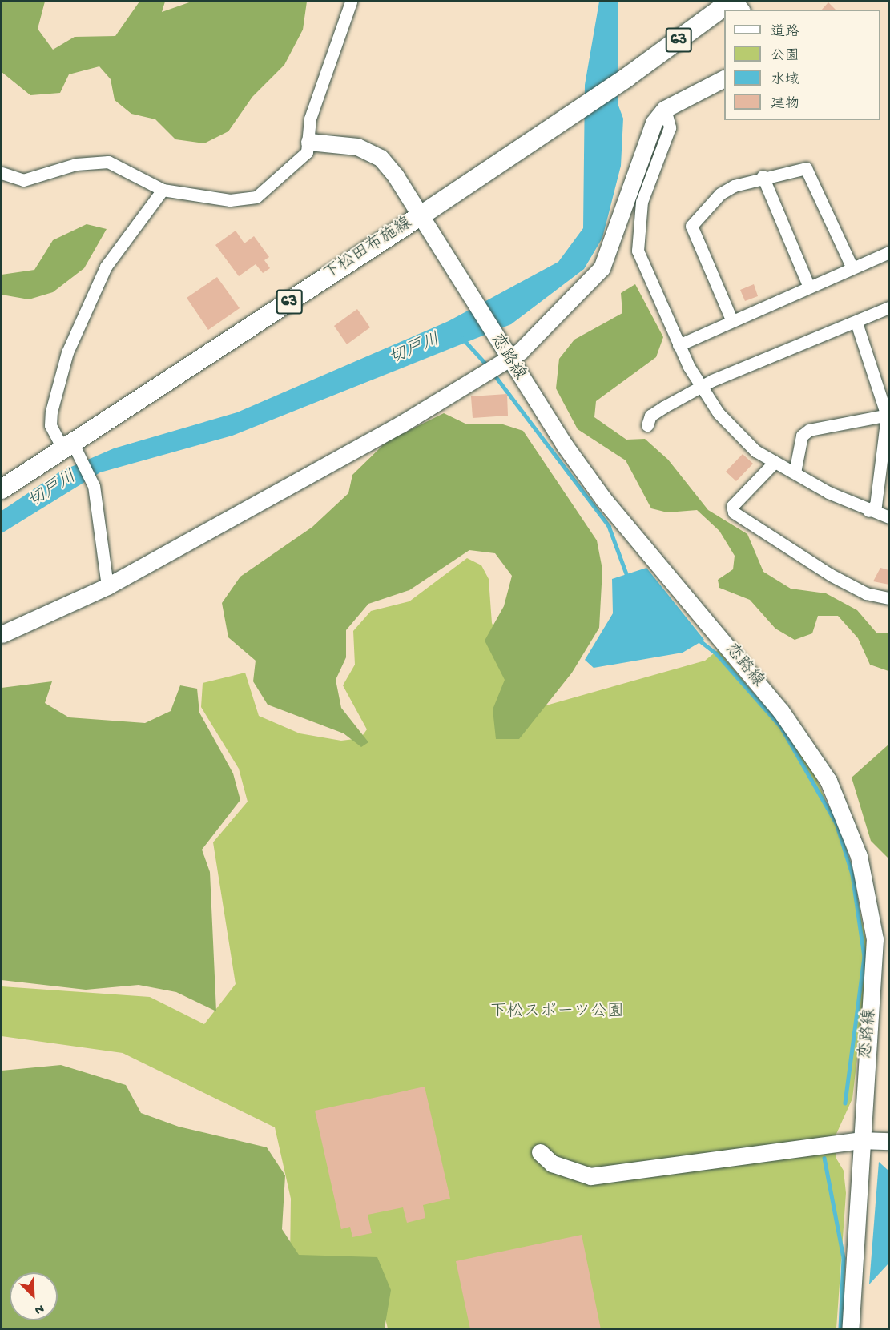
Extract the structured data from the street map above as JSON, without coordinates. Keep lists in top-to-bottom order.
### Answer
{
  "streets": {
    "main road": ["63", "下松田布施線"],
    "street": ["恋路線"]
  },
  "crossings": [
    ["下松田布施線", "恋路線"]
  ],
  "water": ["切戸川"],
  "parks": ["下松スポーツ公園"],
  "legend": [
    "道路",
    "公園",
    "水域",
    "建物"
  ],
  "north": "bottom right"
}
